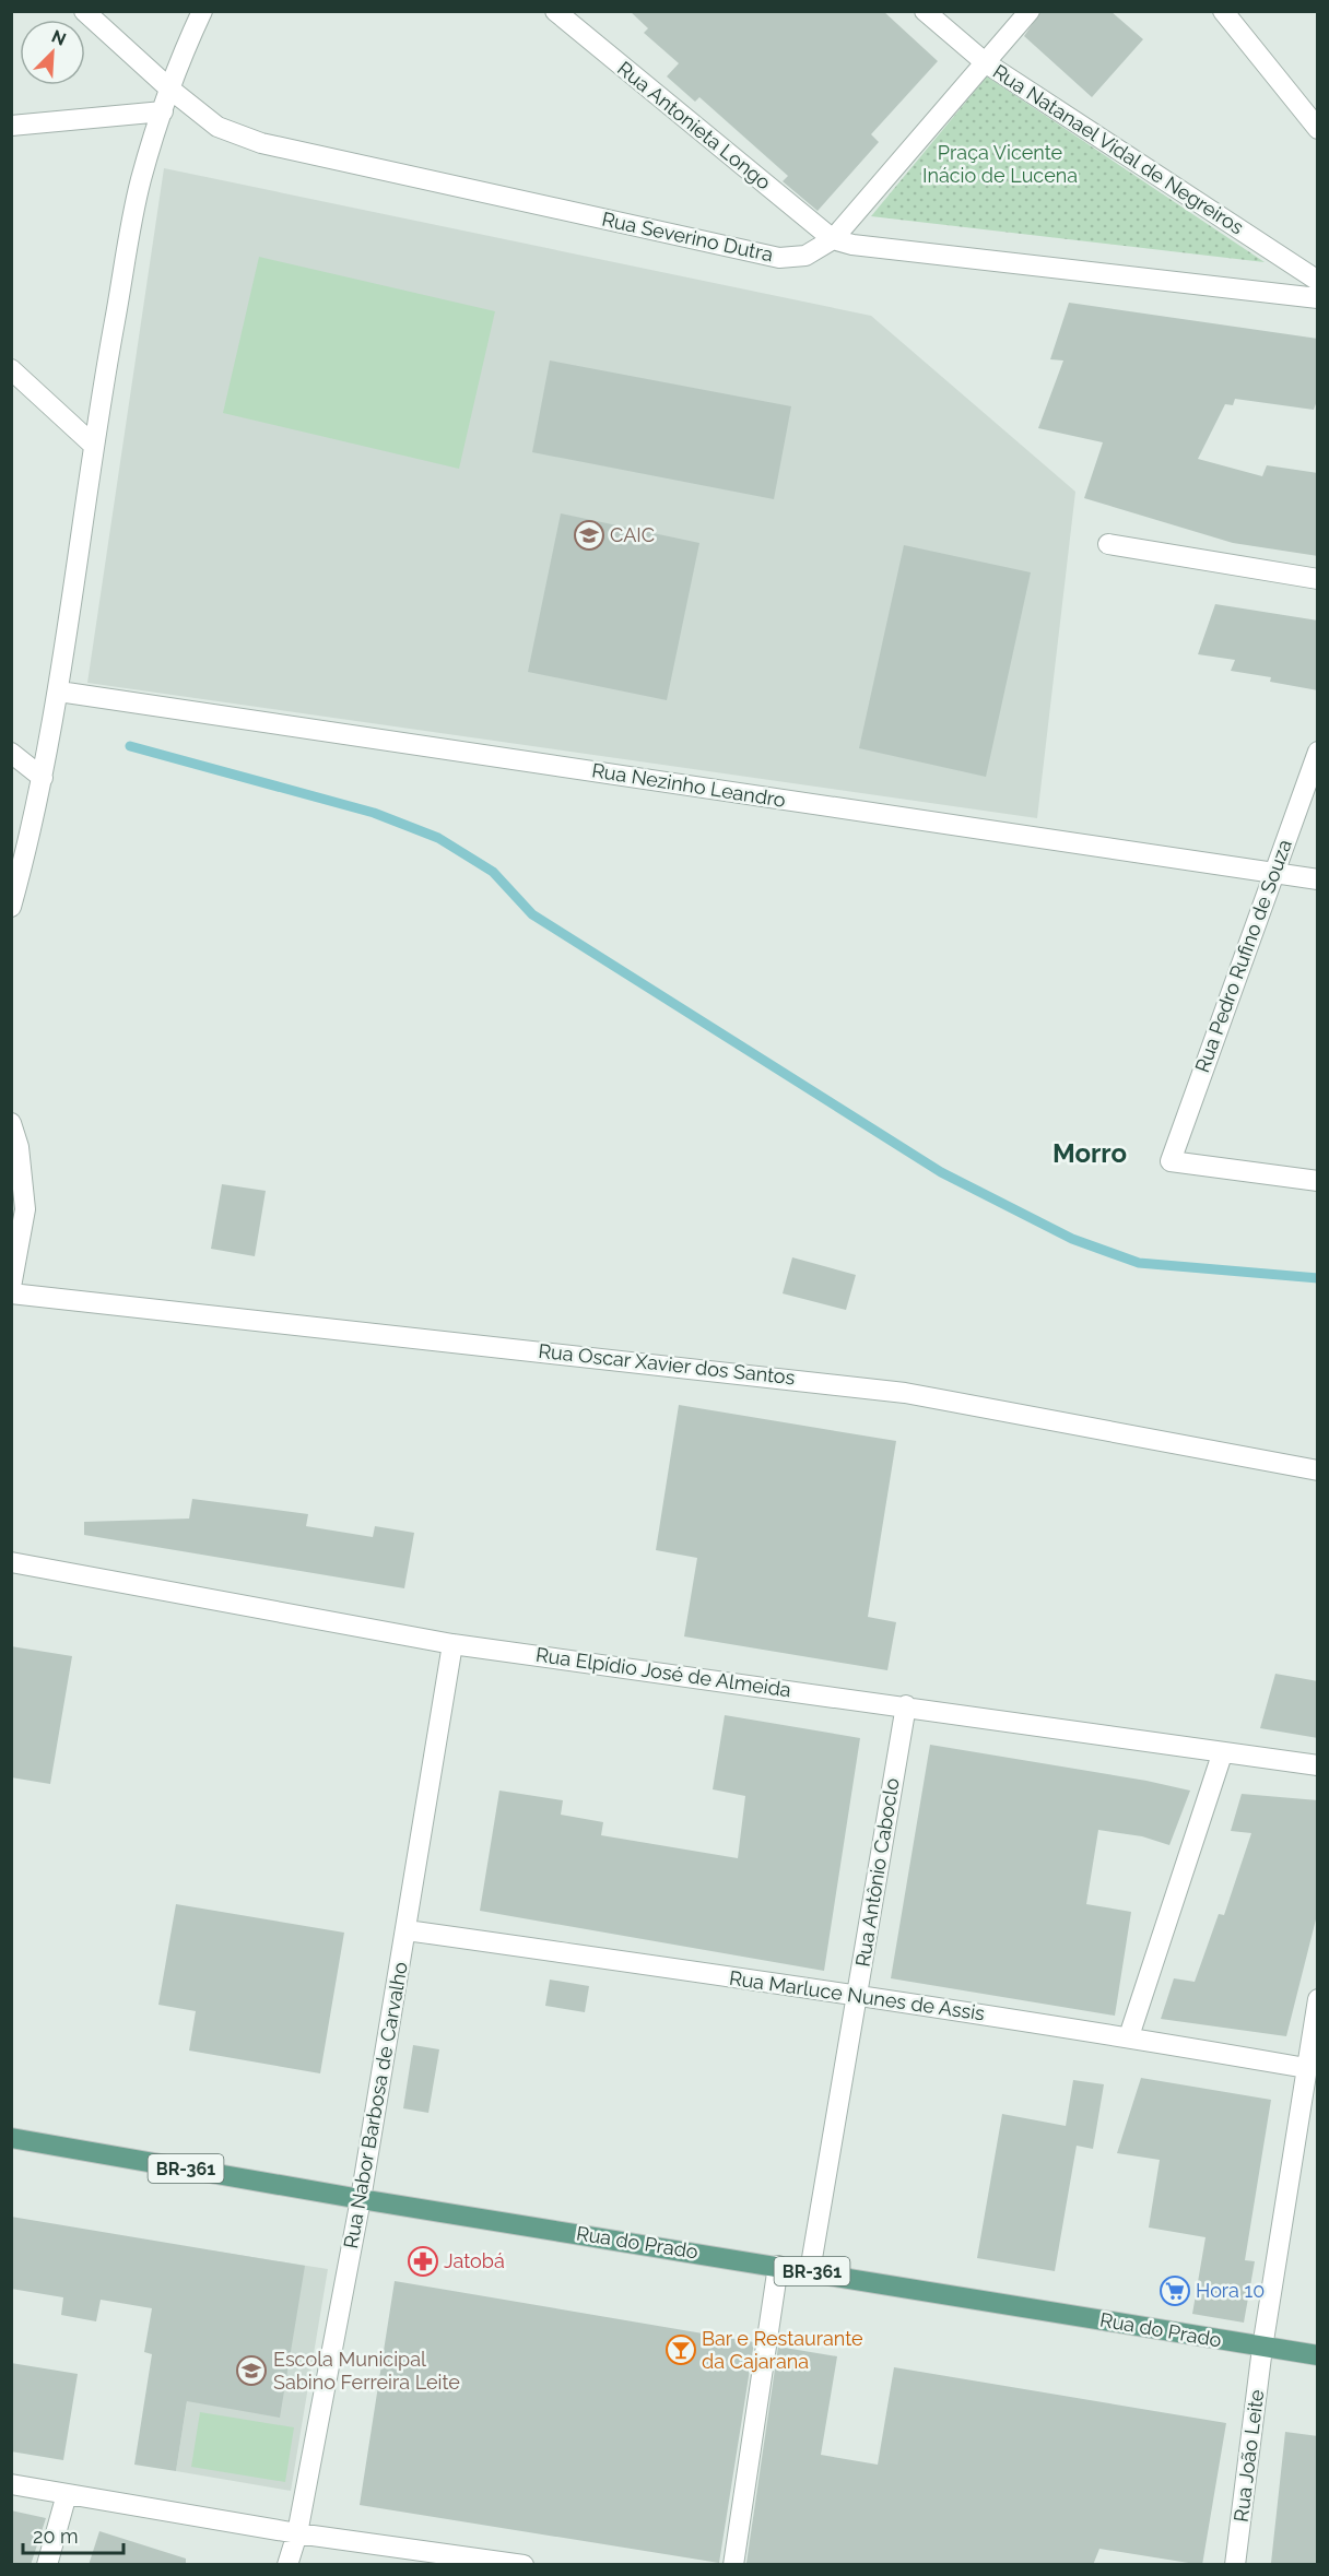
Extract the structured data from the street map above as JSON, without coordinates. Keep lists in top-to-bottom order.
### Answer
{
  "streets": {
    "main road": ["BR-361", "Rua do Prado"],
    "street": [
      "Rua Antonieta Longo",
      "Rua Natanael Vidal de Negreiros",
      "Rua Severino Dutra",
      "Rua Nezinho Leandro",
      "Rua Pedro Rufino de Souza",
      "Rua Oscar Xavier dos Santos",
      "Rua Elpídio José de Almeida",
      "Rua Antônio Caboclo",
      "Rua Marluce Nunes de Assis",
      "Rua Nabor Barbosa de Carvalho",
      "Rua João Leite"
    ]
  },
  "crossings": [
    ["Rua Antonieta Longo", "Rua Severino Dutra"],
    ["Rua Natanael Vidal de Negreiros", "Rua Severino Dutra"],
    ["Rua Nezinho Leandro", "Rua Pedro Rufino de Souza"],
    ["Rua Elpídio José de Almeida", "Rua Antônio Caboclo"],
    ["Rua Elpídio José de Almeida", "Rua Nabor Barbosa de Carvalho"],
    ["Rua Antônio Caboclo", "Rua Marluce Nunes de Assis"],
    ["Rua Antônio Caboclo", "Rua do Prado"],
    ["Rua Marluce Nunes de Assis", "Rua Nabor Barbosa de Carvalho"],
    ["Rua Marluce Nunes de Assis", "Rua João Leite"],
    ["Rua Nabor Barbosa de Carvalho", "Rua do Prado"],
    ["BR-361", "Rua do Prado"],
    ["BR-361", "Rua João Leite"],
    ["Rua do Prado", "Rua João Leite"]
  ],
  "districts": ["Morro"],
  "parks": ["Praça Vicente Inácio de Lucena"],
  "places": {
    "school or university": ["CAIC", "Escola Municipal Sabino Ferreira Leite"],
    "pharmacy": ["Jatobá"],
    "supermarket": ["Hora 10"],
    "bar": ["Bar e Restaurante da Cajarana"]
  },
  "scale_bar": "20 m",
  "north": "top right"
}
